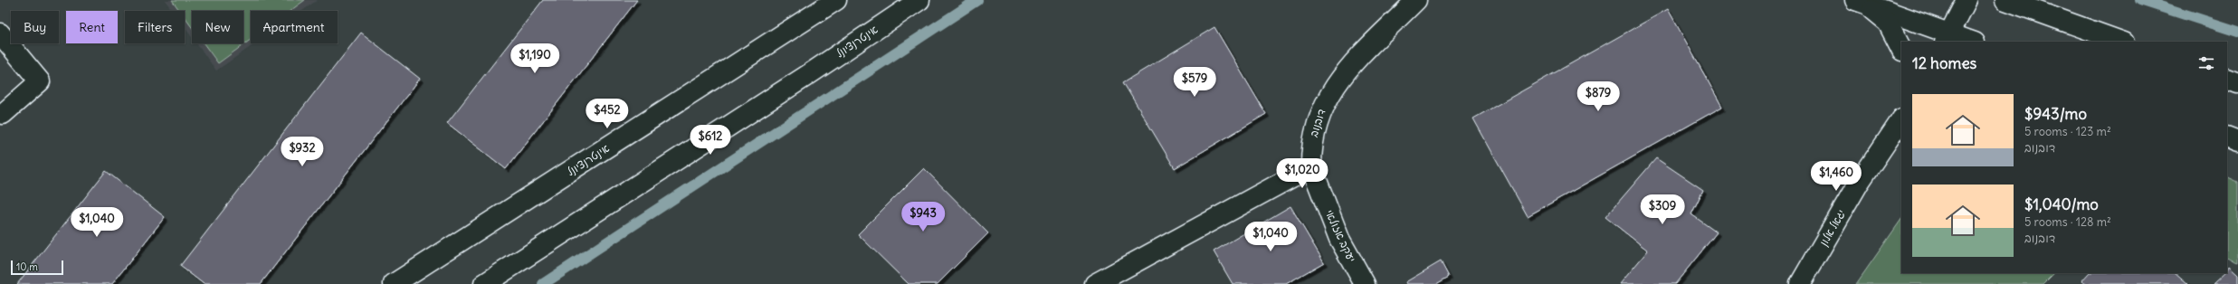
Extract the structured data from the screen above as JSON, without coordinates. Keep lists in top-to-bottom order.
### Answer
{
  "streets": {
    "street": [
      "אינטרנציונל",
      "דובנוב",
      "יגאל אלון",
      "יעקב אזולאי"
    ]
  },
  "crossings": [
    ["דובנוב", "יעקב אזולאי"]
  ],
  "scale_bar": "10 m",
  "page": {
    "chip": [
      "Buy",
      "Rent",
      "Filters",
      "New",
      "Apartment"
    ],
    "heading": "12 homes",
    "price": [
      "$1,190",
      "$579",
      "$879",
      "$452",
      "$612",
      "$932",
      "$1,020",
      "$1,460",
      "$309",
      "$943",
      "$1,040",
      "$1,040"
    ],
    "list": [
      {
        "name": "$943/mo",
        "note": "5 rooms · 123 m² · דובנוב"
      },
      {
        "name": "$1,040/mo",
        "note": "5 rooms · 128 m² · דובנוב"
      }
    ],
    "scale": "10 m"
  }
}
